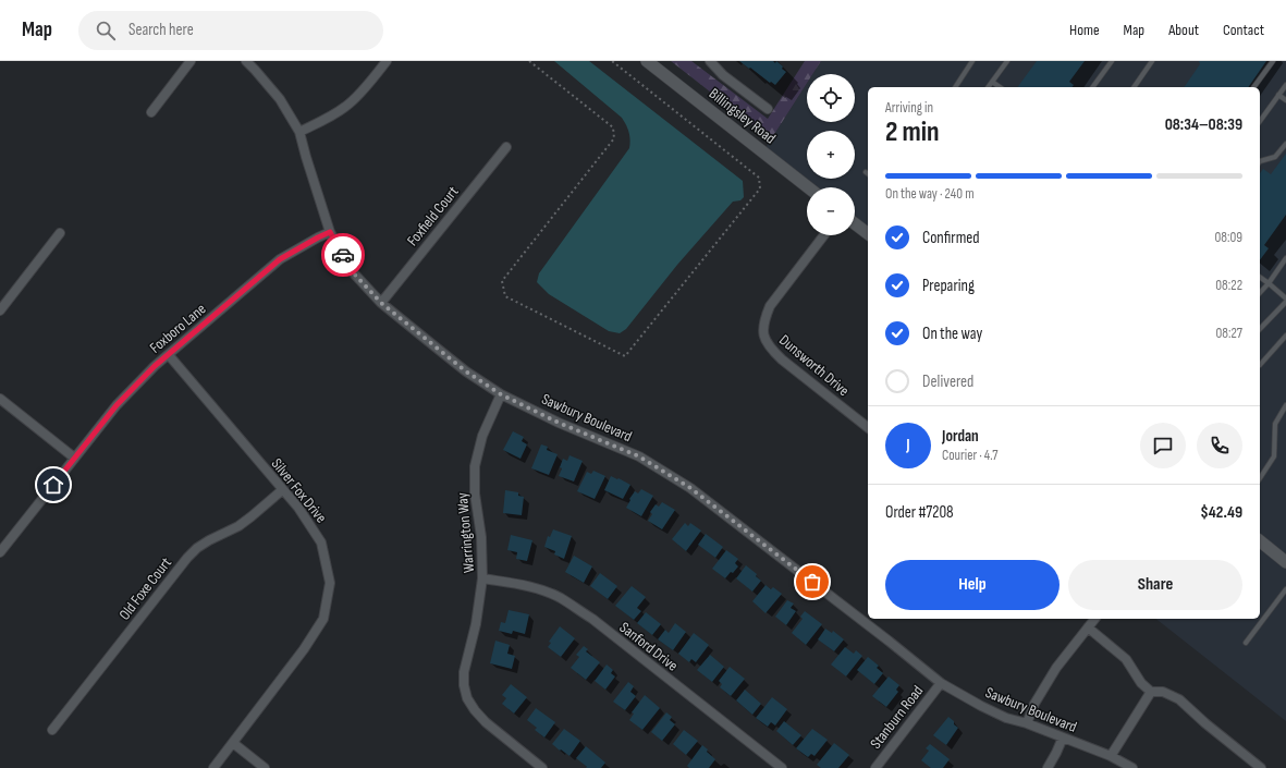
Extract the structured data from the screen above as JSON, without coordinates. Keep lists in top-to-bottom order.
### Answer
{
  "streets": {
    "street": [
      "Billingsley Road",
      "Foxfield Court",
      "Foxboro Lane",
      "Dunsworth Drive",
      "Sawbury Boulevard",
      "Silver Fox Drive",
      "Warrington Way",
      "Old Foxe Court",
      "Sanford Drive",
      "Stanburn Road"
    ]
  },
  "crossings": [
    ["Foxfield Court", "Sawbury Boulevard"],
    ["Foxboro Lane", "Sawbury Boulevard"],
    ["Foxboro Lane", "Silver Fox Drive"],
    ["Sawbury Boulevard", "Warrington Way"],
    ["Sawbury Boulevard", "Stanburn Road"],
    ["Silver Fox Drive", "Old Foxe Court"],
    ["Warrington Way", "Sanford Drive"]
  ],
  "page": {
    "header": "Map",
    "search": "Search here",
    "nav": [
      "Home",
      "Map",
      "About",
      "Contact"
    ],
    "map_buttons": ["+", "−"],
    "heading": ["2 min", "Arriving in", "08:34–08:39"],
    "panel": [
      "Jordan",
      "Courier · 4.7",
      "Order #7208",
      "$42.49"
    ],
    "bar": "On the way · 240 m",
    "list": [
      ["Confirmed", "08:09"],
      ["Preparing", "08:22"],
      ["On the way", "08:27"],
      "Delivered"
    ],
    "round": "J",
    "buttons": ["Help", "Share"]
  }
}
